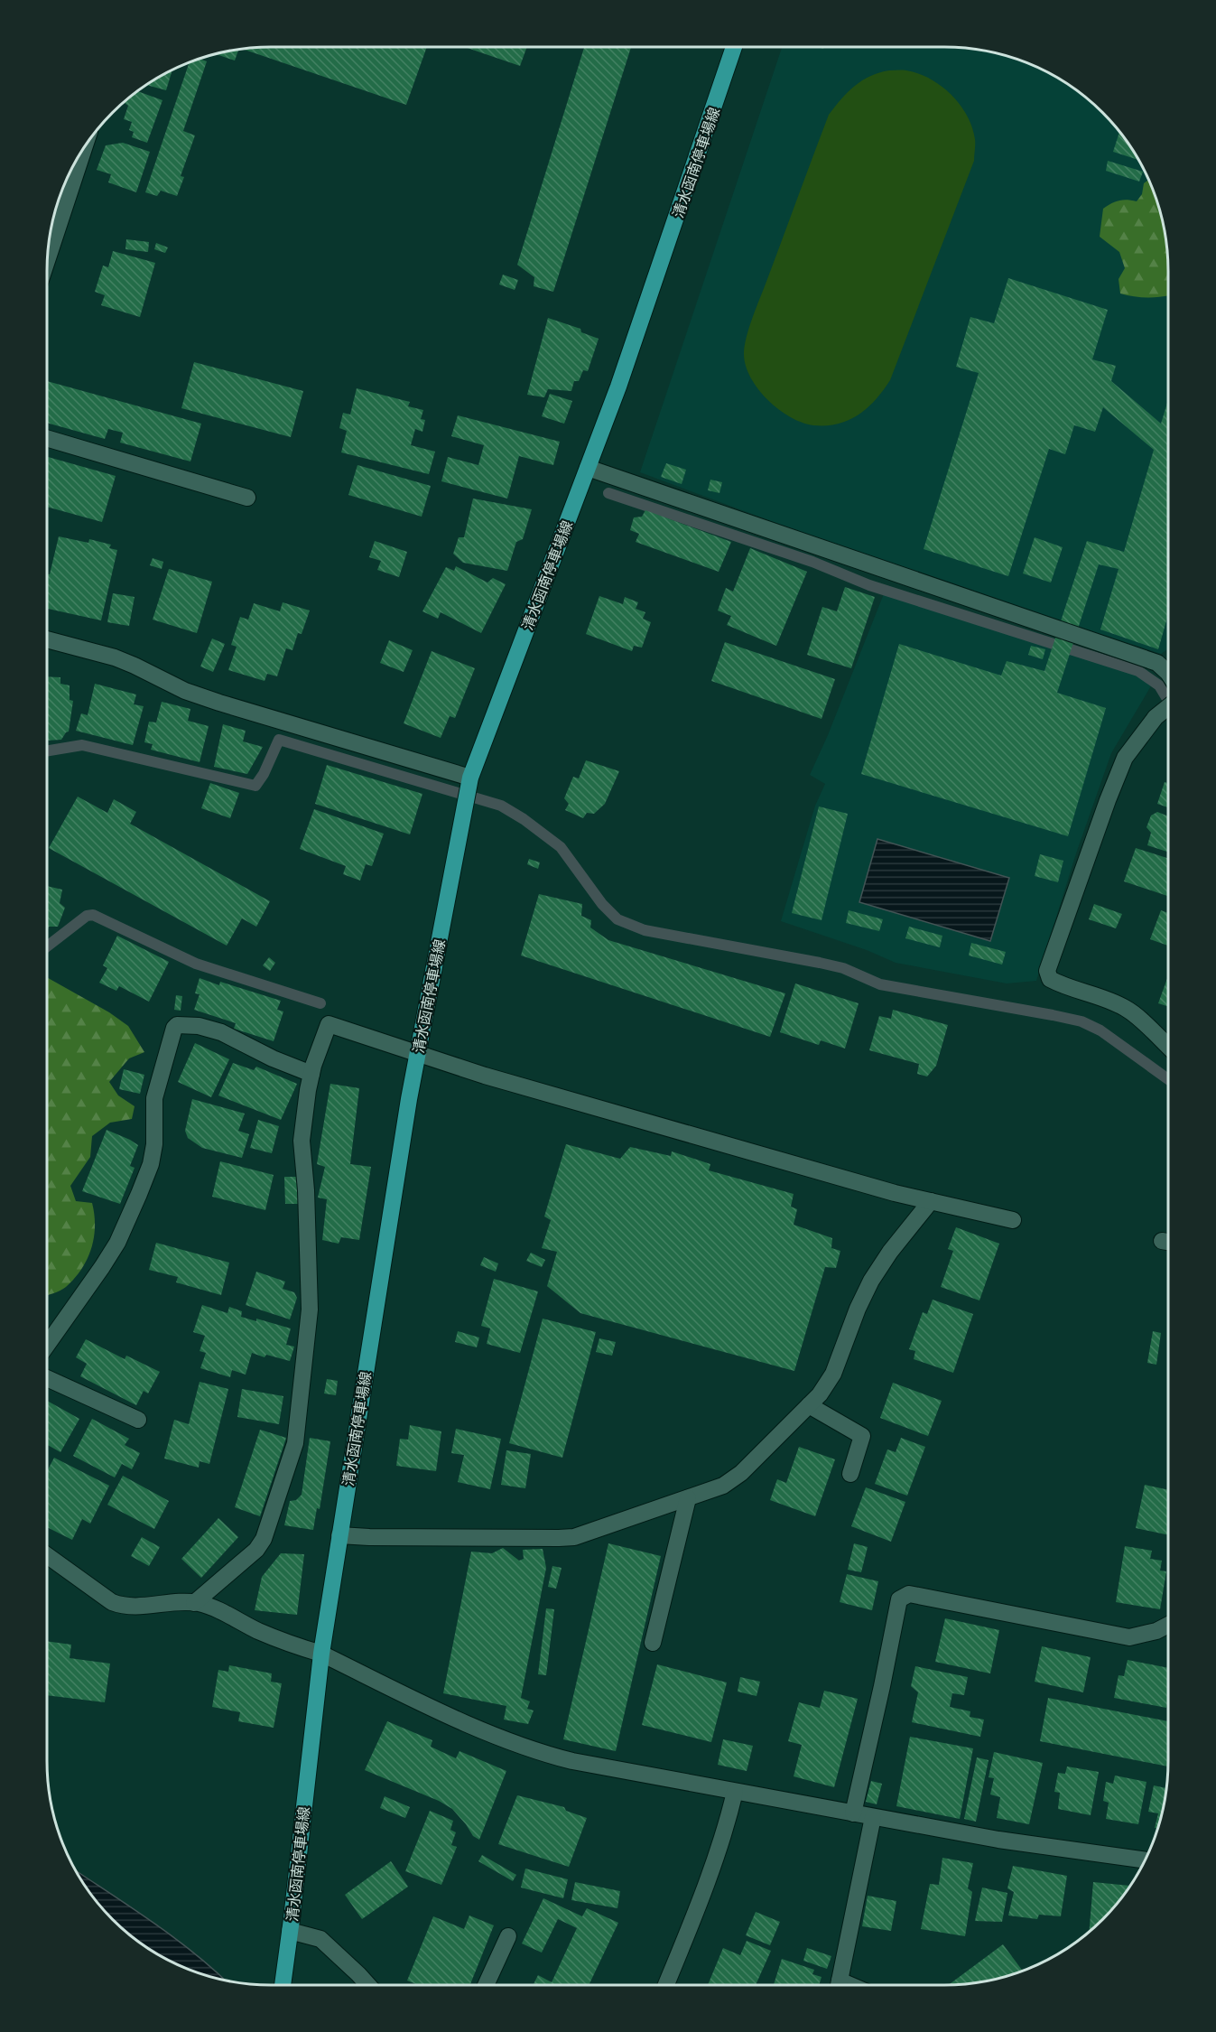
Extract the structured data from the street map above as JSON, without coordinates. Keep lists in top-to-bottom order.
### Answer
{
  "streets": {
    "main road": ["清水函南停車場線"]
  }
}
